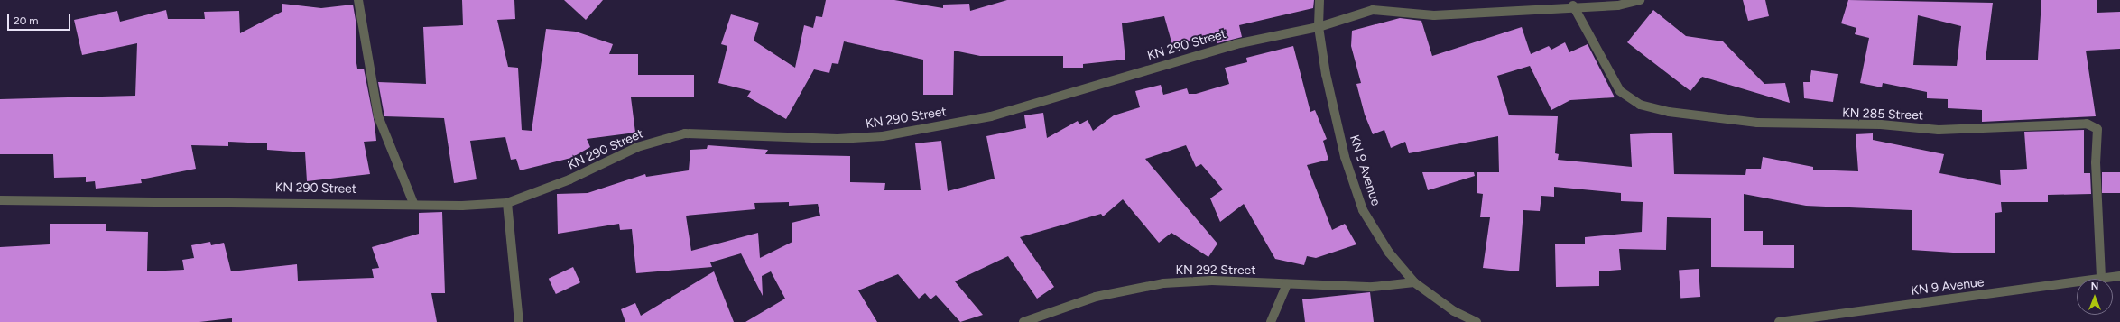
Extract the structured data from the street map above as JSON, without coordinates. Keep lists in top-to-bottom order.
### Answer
{
  "streets": {
    "street": [
      "KN 290 Street",
      "KN 285 Street",
      "KN 9 Avenue",
      "KN 292 Street"
    ]
  },
  "crossings": [
    ["KN 290 Street", "KN 285 Street"],
    ["KN 290 Street", "KN 9 Avenue"],
    ["KN 285 Street", "KN 9 Avenue"],
    ["KN 9 Avenue", "KN 292 Street"]
  ],
  "scale_bar": "20 m",
  "north": "top"
}
